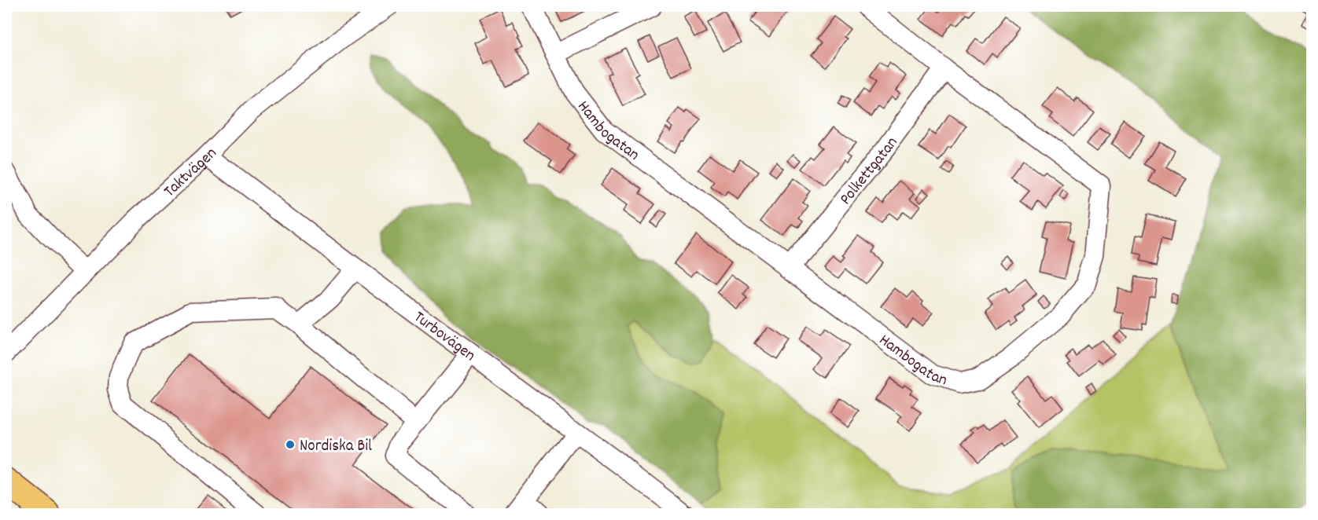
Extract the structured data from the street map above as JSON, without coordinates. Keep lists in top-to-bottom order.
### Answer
{
  "streets": {
    "street": [
      "Hambogatan",
      "Polkettgatan",
      "Taktvägen",
      "Turbovägen"
    ]
  },
  "crossings": [
    ["Hambogatan", "Polkettgatan"],
    ["Taktvägen", "Turbovägen"]
  ],
  "places": ["Nordiska Bil"]
}
